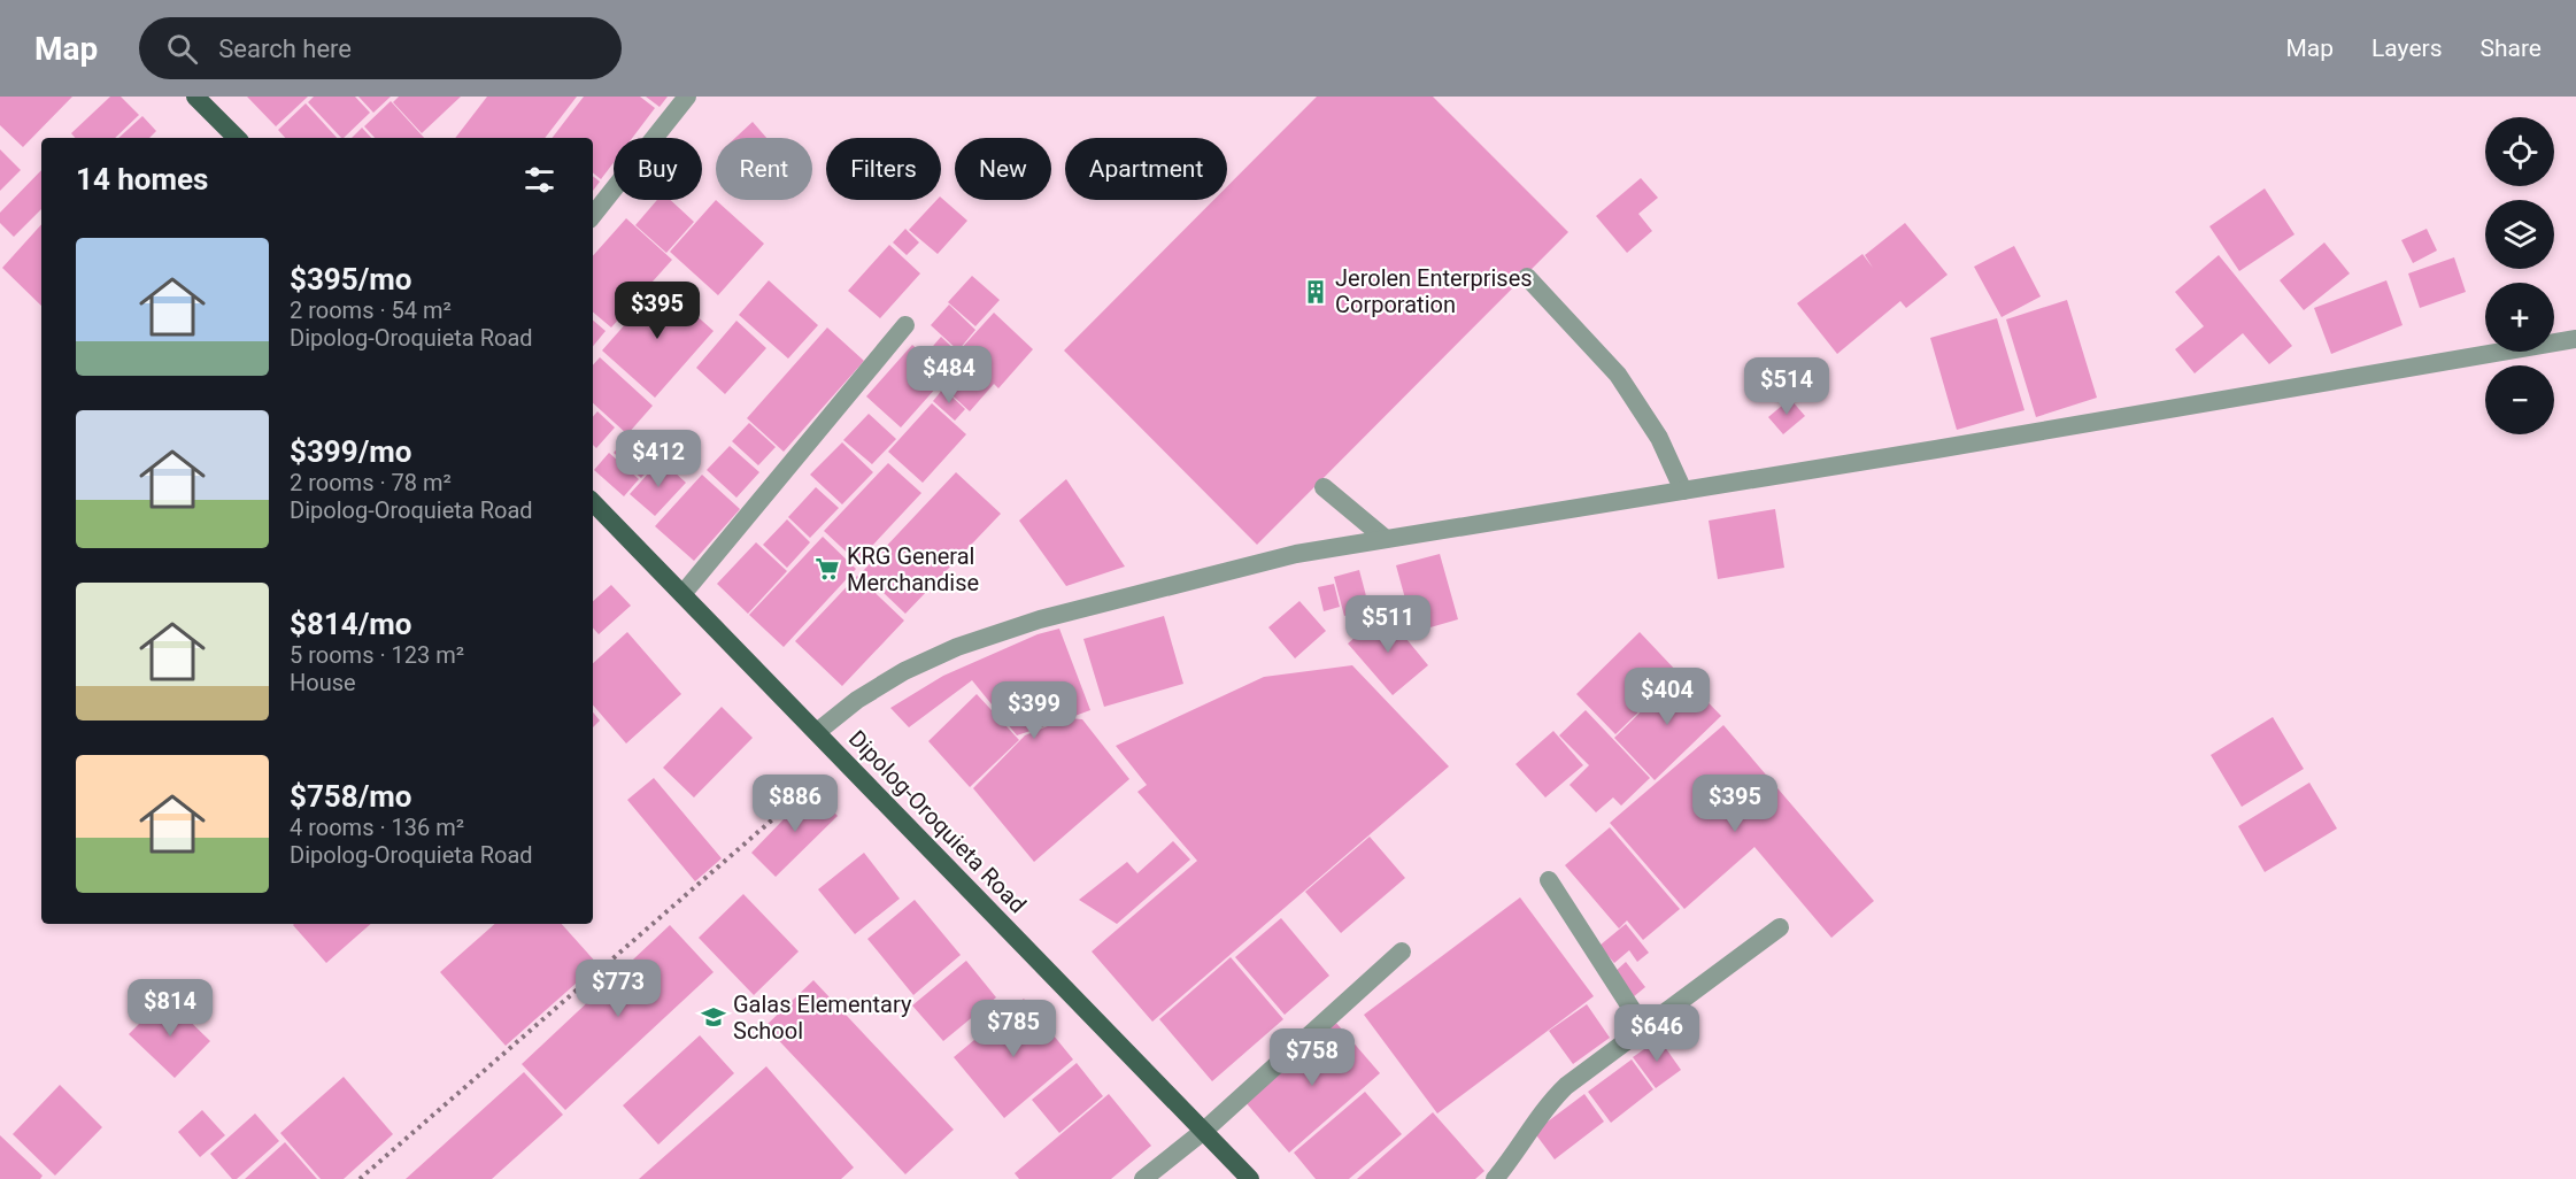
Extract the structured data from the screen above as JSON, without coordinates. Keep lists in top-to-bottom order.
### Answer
{
  "streets": {
    "main road": ["Dipolog-Oroquieta Road"]
  },
  "places": {
    "building": ["Jerolen Enterprises Corporation"],
    "supermarket": ["KRG General Merchandise"],
    "school or university": ["Galas Elementary School"]
  },
  "page": {
    "header": "Map",
    "search": "Search here",
    "nav": ["Map", "Layers", "Share"],
    "map_buttons": ["+", "−"],
    "chip": [
      "Buy",
      "Rent",
      "Filters",
      "New",
      "Apartment"
    ],
    "heading": "14 homes",
    "list": [
      {
        "name": "$395/mo",
        "note": "2 rooms · 54 m² · Dipolog-Oroquieta Road"
      },
      {
        "name": "$399/mo",
        "note": "2 rooms · 78 m² · Dipolog-Oroquieta Road"
      },
      {
        "name": "$814/mo",
        "note": "5 rooms · 123 m² · House"
      },
      {
        "name": "$758/mo",
        "note": "4 rooms · 136 m² · Dipolog-Oroquieta Road"
      }
    ],
    "price": [
      "$395",
      "$484",
      "$514",
      "$412",
      "$511",
      "$404",
      "$399",
      "$886",
      "$395",
      "$773",
      "$814",
      "$785",
      "$646",
      "$758"
    ]
  }
}
